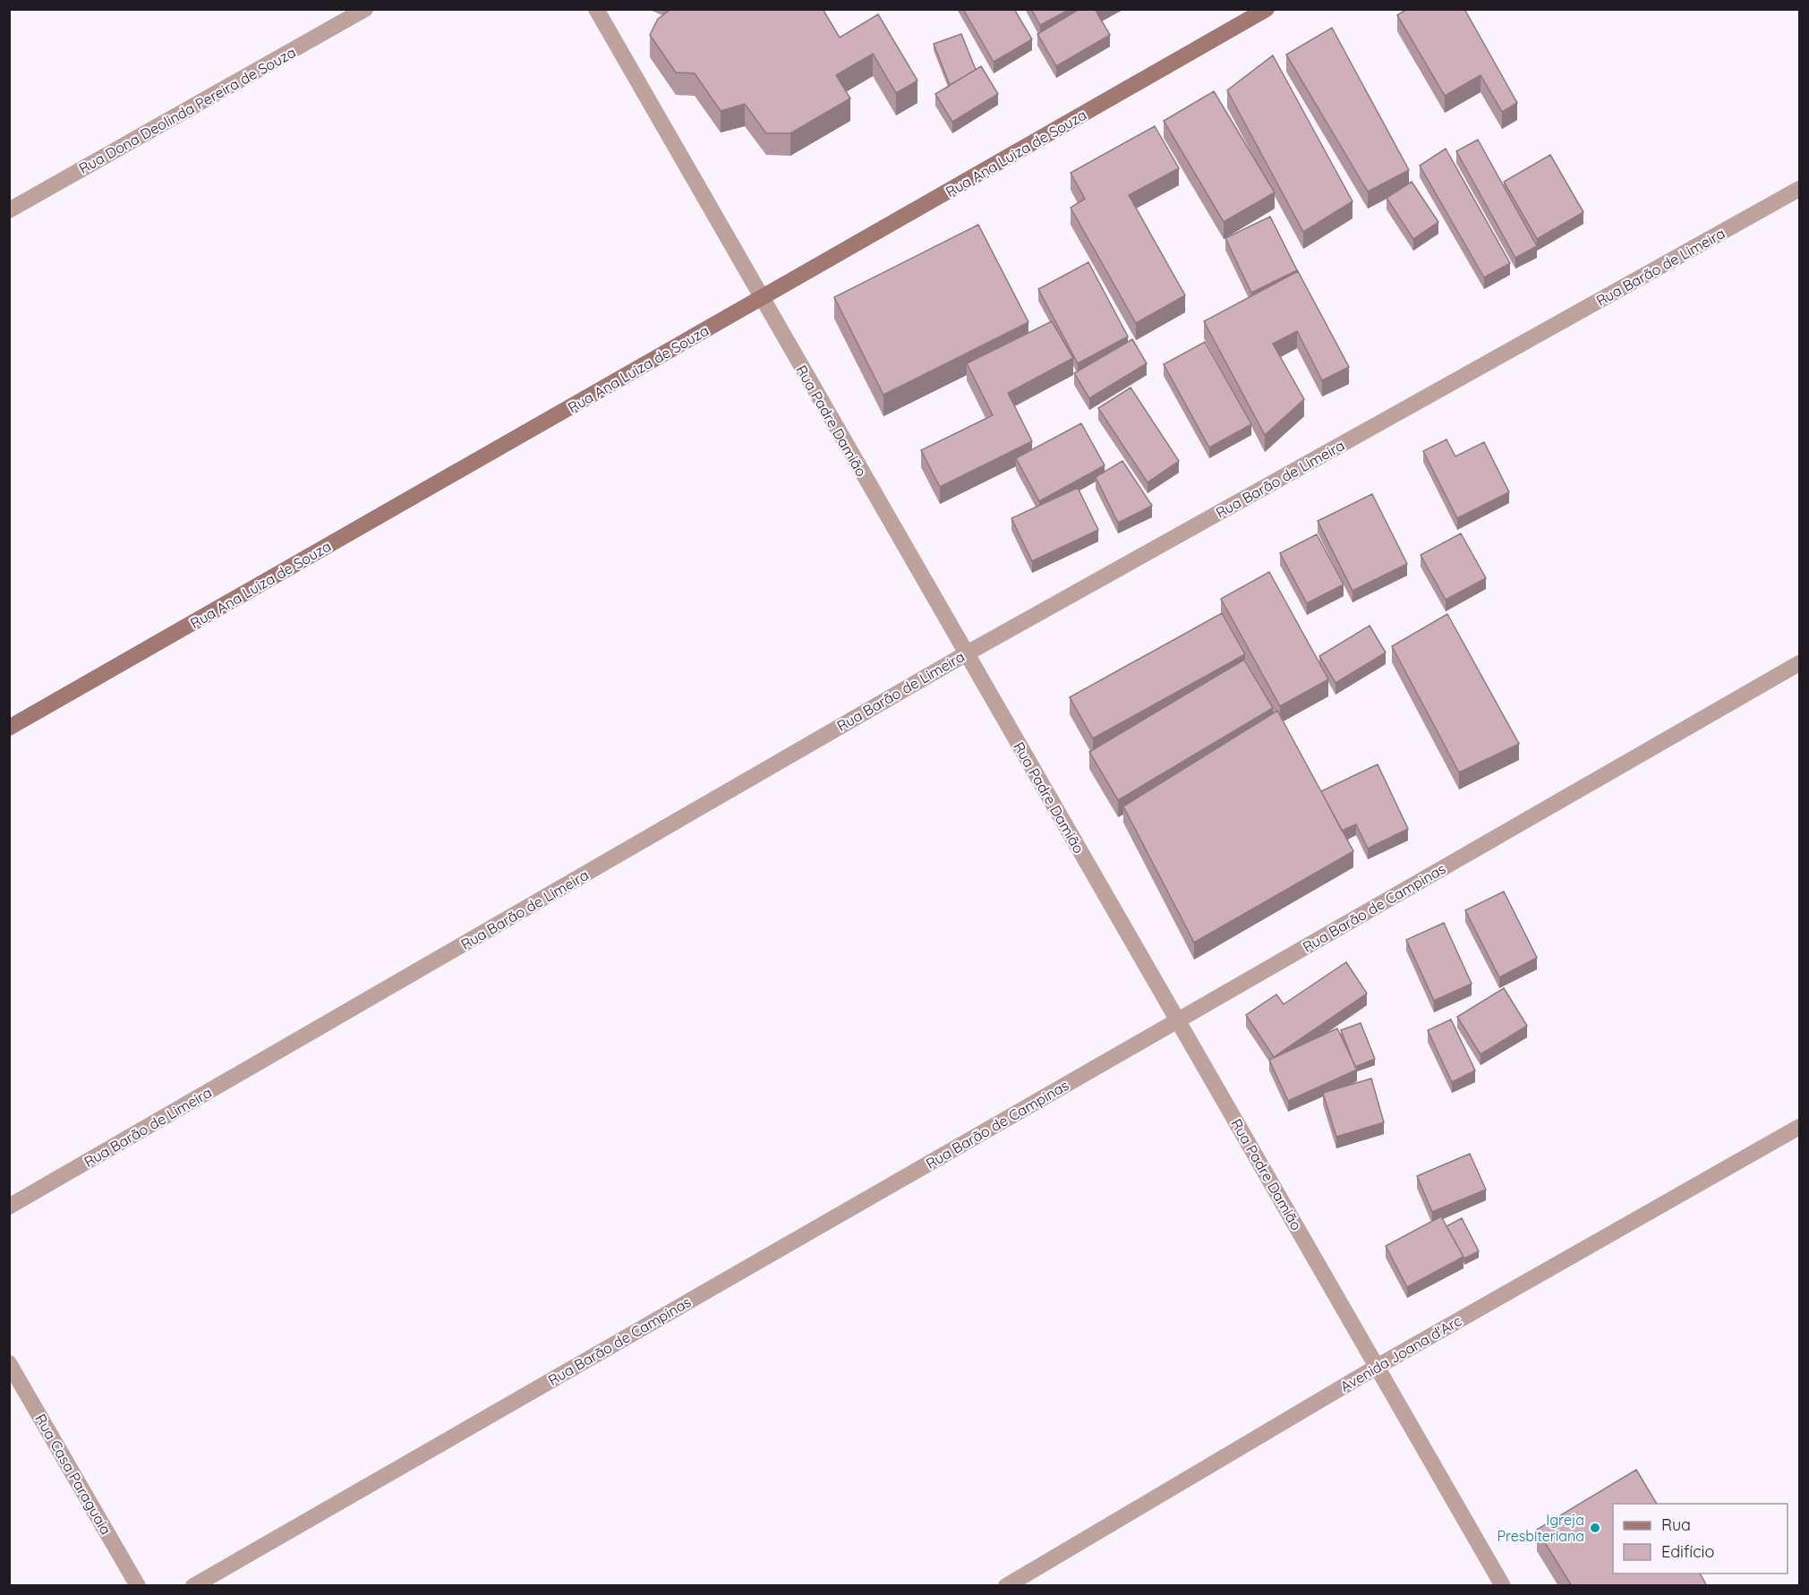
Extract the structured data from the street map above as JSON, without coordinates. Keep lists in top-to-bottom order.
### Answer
{
  "streets": {
    "street": [
      "Rua Dona Deolinda Pereira de Souza",
      "Rua Ana Luiza de Souza",
      "Rua Barão de Limeira",
      "Rua Padre Damião",
      "Rua Barão de Campinas",
      "Avenida Joana d'Arc",
      "Rua Casa Paraguaia"
    ]
  },
  "crossings": [
    ["Rua Ana Luiza de Souza", "Rua Padre Damião"],
    ["Rua Barão de Limeira", "Rua Padre Damião"],
    ["Rua Padre Damião", "Rua Barão de Campinas"],
    ["Rua Padre Damião", "Avenida Joana d'Arc"]
  ],
  "places": ["Igreja Presbiteriana"],
  "legend": ["Rua", "Edifício"]
}
